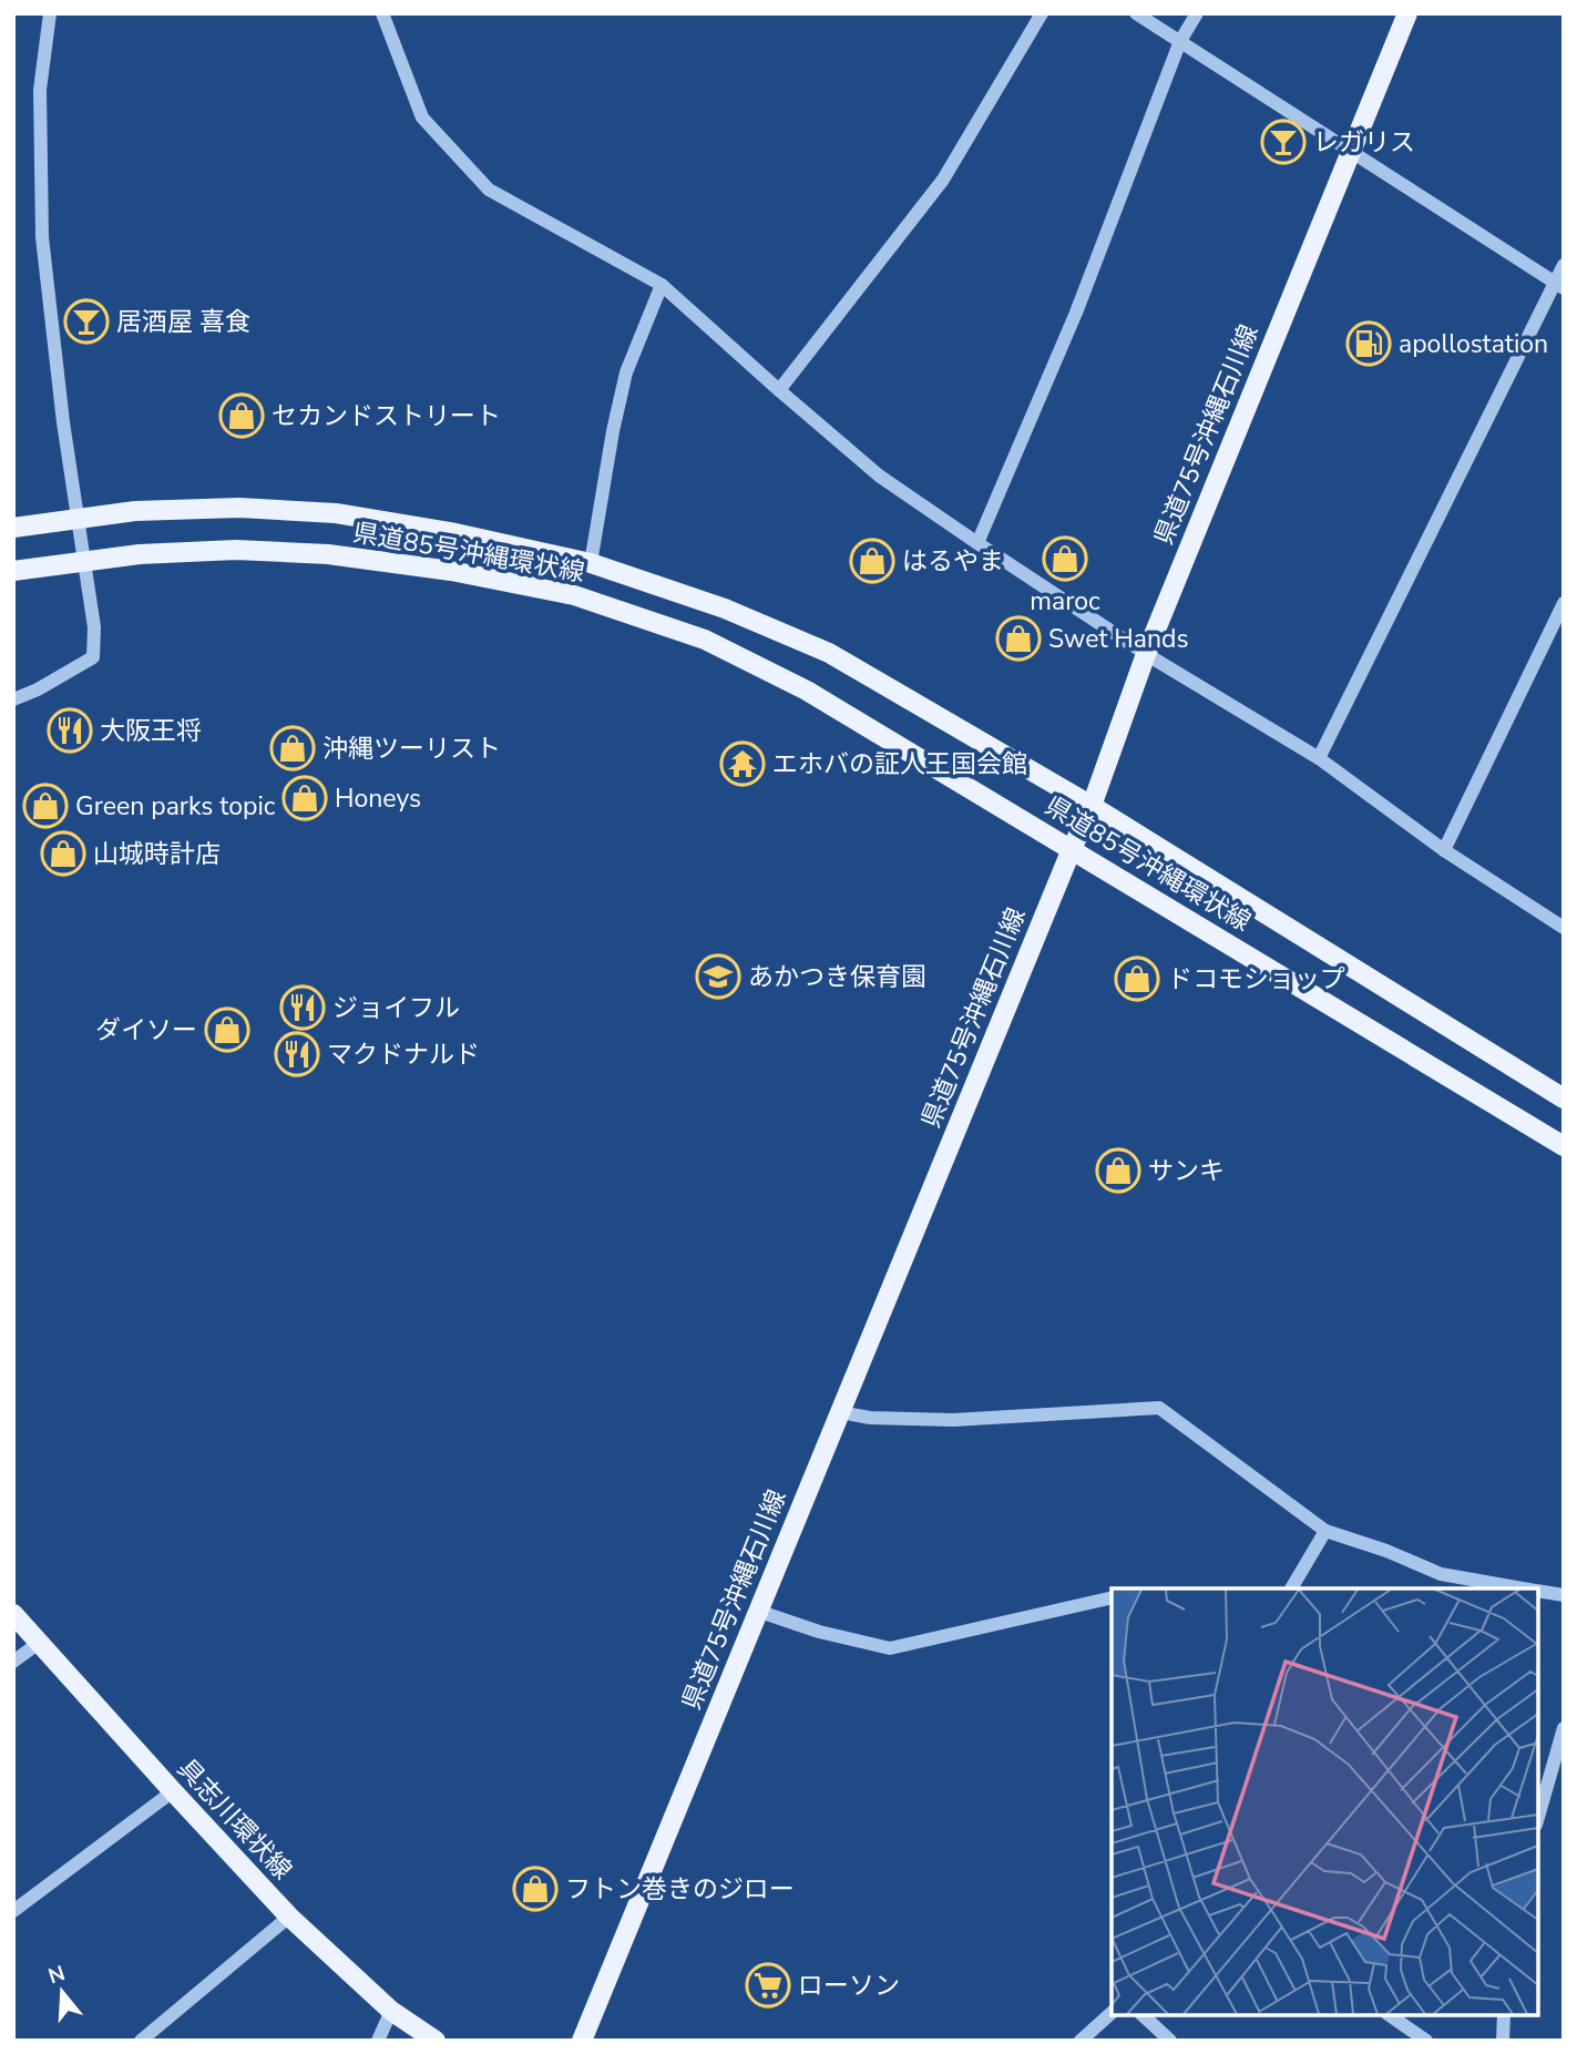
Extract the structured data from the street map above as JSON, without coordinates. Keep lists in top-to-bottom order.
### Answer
{
  "streets": {
    "main road": ["県道75号沖縄石川線", "県道85号沖縄環状線", "具志川環状線"]
  },
  "crossings": [
    ["県道75号沖縄石川線", "県道85号沖縄環状線"]
  ],
  "places": {
    "bar": ["レガリス", "居酒屋 喜食"],
    "fuel station": ["apollostation"],
    "shop": [
      "セカンドストリート",
      "maroc",
      "はるやま",
      "Swet Hands",
      "沖縄ツーリスト",
      "Honeys",
      "Green parks topic",
      "山城時計店",
      "ドコモショップ",
      "ダイソー",
      "サンキ",
      "フトン巻きのジロー"
    ],
    "restaurant": ["大阪王将", "ジョイフル", "マクドナルド"],
    "temple": ["エホバの証人王国会館"],
    "school or university": ["あかつき保育園"],
    "supermarket": ["ローソン"]
  },
  "north": "top"
}
